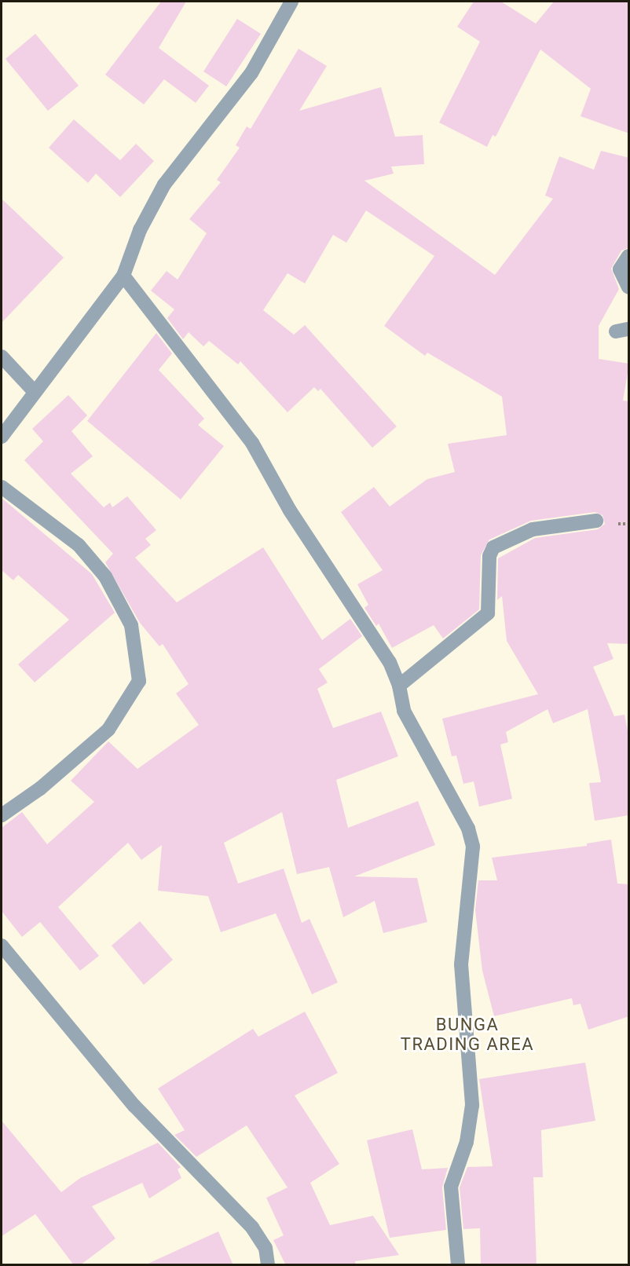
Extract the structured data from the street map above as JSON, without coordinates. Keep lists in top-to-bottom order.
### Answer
{
  "districts": ["BUNGA TRADING AREA"]
}
